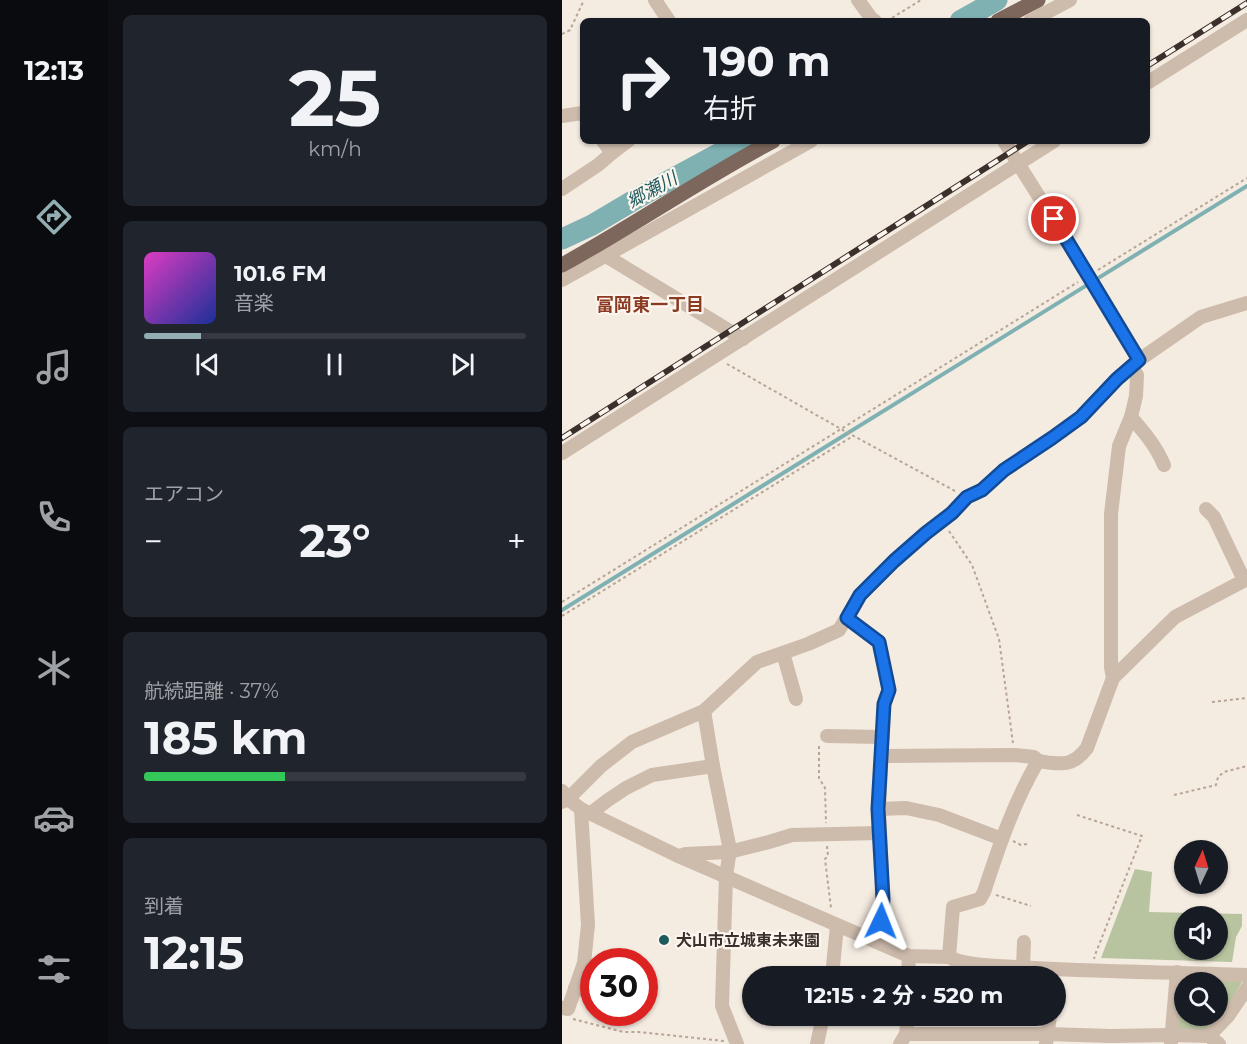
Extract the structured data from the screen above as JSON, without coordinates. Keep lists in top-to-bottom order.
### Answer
{
  "districts": ["富岡東一丁目"],
  "water": ["郷瀬川"],
  "places": ["犬山市立城東未来園"],
  "north": "top",
  "page": {
    "tabs": "12:13",
    "tile": [
      ["25", "km/h"],
      "エアコン",
      ["航続距離 · 37%", "185 km"],
      ["到着", "12:15"]
    ],
    "turn": ["190 m", "右折"],
    "song": ["101.6 FM", "音楽"],
    "heat": ["−", "23°", "+"],
    "limit": "30",
    "trip": "12:15 · 2 分 · 520 m"
  }
}
